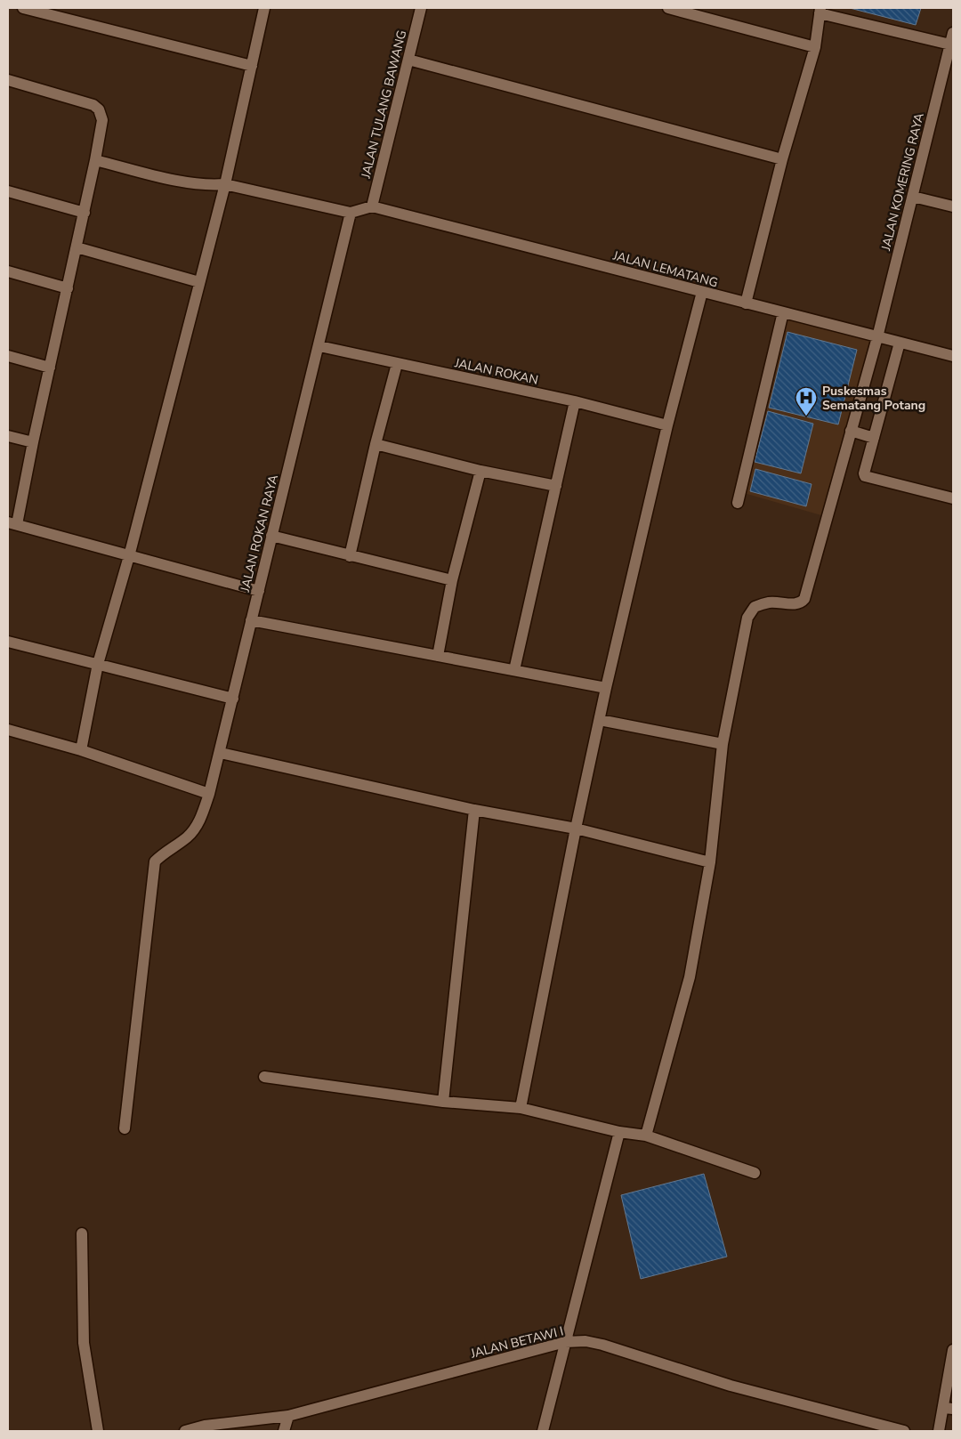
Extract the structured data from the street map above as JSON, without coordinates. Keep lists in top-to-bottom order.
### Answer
{
  "streets": {
    "street": [
      "JALAN TULANG BAWANG",
      "JALAN KOMERING RAYA",
      "JALAN LEMATANG",
      "JALAN ROKAN",
      "JALAN ROKAN RAYA",
      "JALAN BETAWI I"
    ]
  },
  "crossings": [
    ["JALAN TULANG BAWANG", "JALAN LEMATANG"],
    ["JALAN KOMERING RAYA", "JALAN LEMATANG"],
    ["JALAN ROKAN", "JALAN ROKAN RAYA"]
  ],
  "places": {
    "hospital": ["Puskesmas Sematang Potang"]
  }
}
